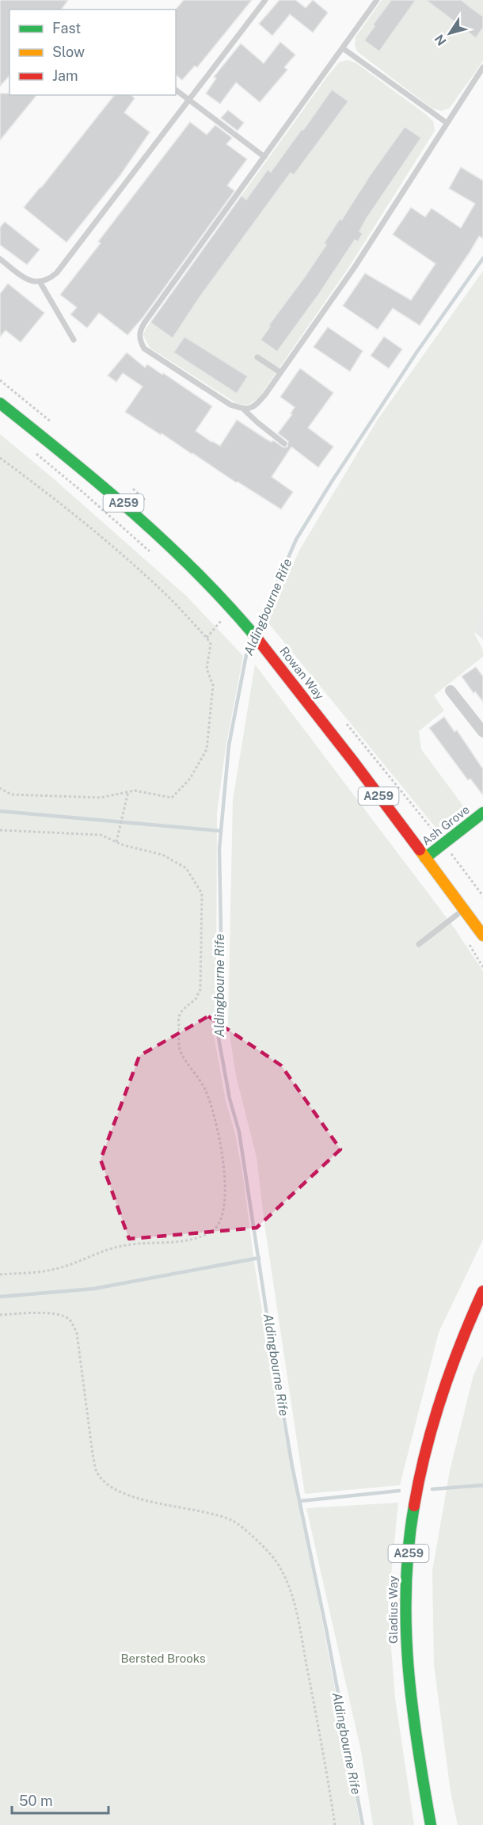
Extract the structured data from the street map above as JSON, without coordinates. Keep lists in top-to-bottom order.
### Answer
{
  "streets": {
    "main road": [
      "A259",
      "Rowan Way",
      "Ash Grove",
      "Gladius Way"
    ]
  },
  "crossings": [
    ["Rowan Way", "Ash Grove"]
  ],
  "water": ["Aldingbourne Rife"],
  "parks": ["Bersted Brooks"],
  "legend": ["Fast", "Slow", "Jam"],
  "scale_bar": "50 m",
  "north": "bottom left"
}
